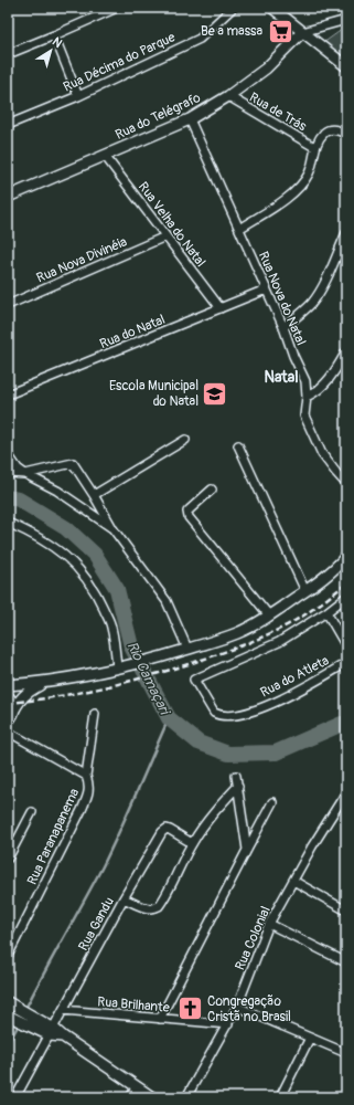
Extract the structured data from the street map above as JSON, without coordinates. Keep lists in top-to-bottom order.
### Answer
{
  "streets": {
    "street": [
      "Rua Décima do Parque",
      "Rua de Trás",
      "Rua do Telégrafo",
      "Rua Velha do Natal",
      "Rua Nova Divinéia",
      "Rua Nova do Natal",
      "Rua do Natal",
      "Rua do Atleta",
      "Rua Paranapanema",
      "Rua Gandu",
      "Rua Colonial",
      "Rua Brilhante"
    ]
  },
  "crossings": [
    ["Rua de Trás", "Rua do Telégrafo"],
    ["Rua do Telégrafo", "Rua Velha do Natal"],
    ["Rua do Telégrafo", "Rua Nova do Natal"],
    ["Rua Velha do Natal", "Rua Nova Divinéia"],
    ["Rua Velha do Natal", "Rua do Natal"],
    ["Rua Nova do Natal", "Rua do Natal"],
    ["Rua Gandu", "Rua Brilhante"],
    ["Rua Colonial", "Rua Brilhante"]
  ],
  "districts": ["Natal"],
  "water": ["Rio Camaçari"],
  "places": {
    "supermarket": ["Be a massa"],
    "school or university": ["Escola Municipal do Natal"],
    "church": ["Congregação Cristã no Brasil"]
  },
  "north": "top right"
}
